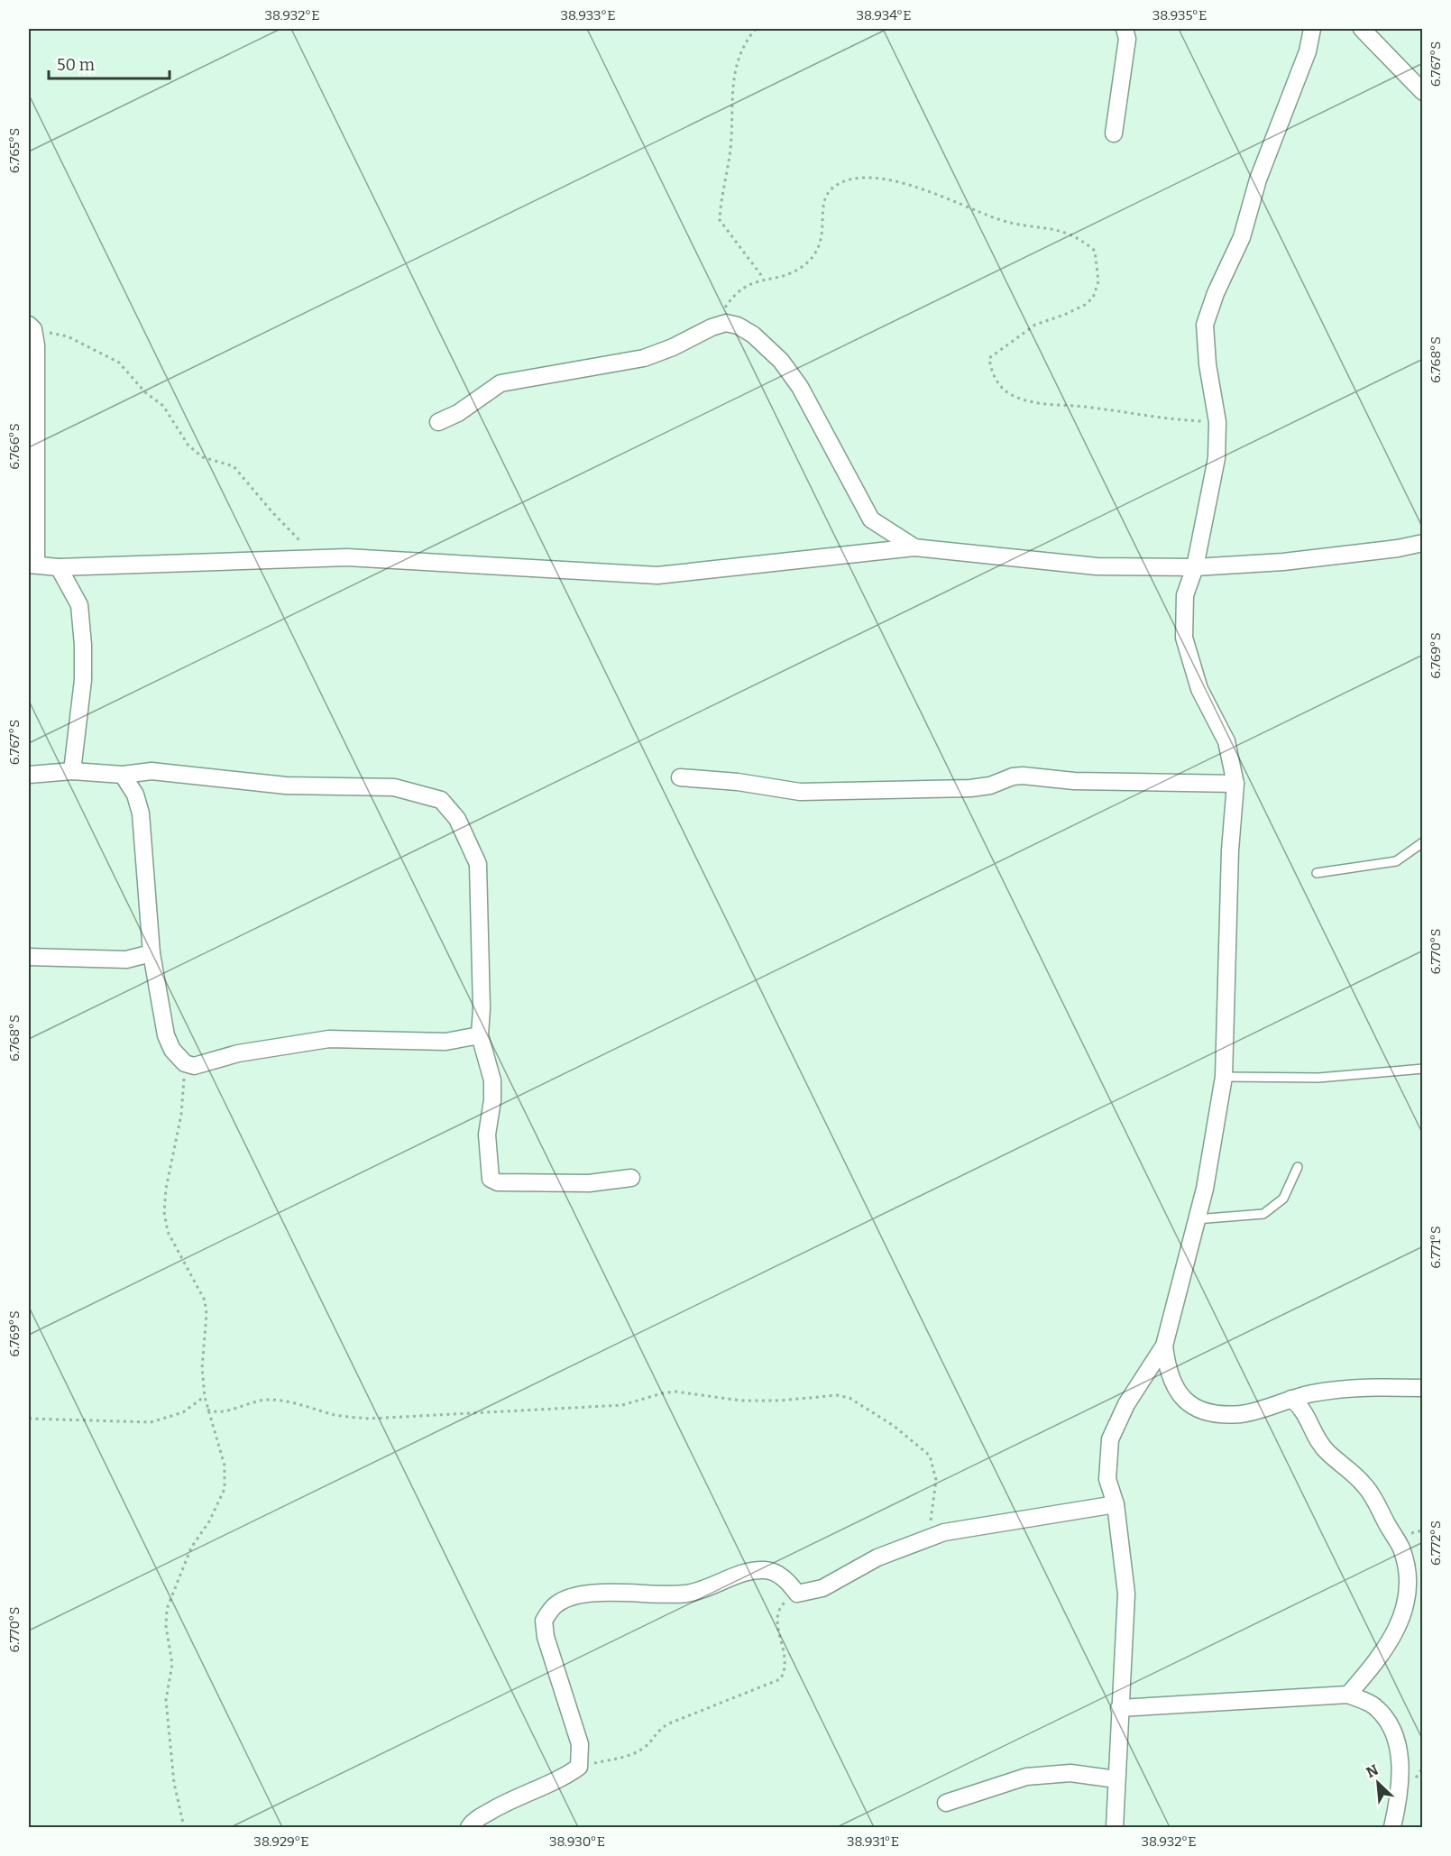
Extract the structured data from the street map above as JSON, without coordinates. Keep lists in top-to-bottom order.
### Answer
{
  "scale_bar": "50 m",
  "north": "top left",
  "coordinates": [
    "38.932°E",
    "38.933°E",
    "38.934°E",
    "38.935°E",
    "6.767°S",
    "6.765°S",
    "6.768°S",
    "6.766°S",
    "6.769°S",
    "6.770°S",
    "6.771°S",
    "6.772°S",
    "38.929°E",
    "38.930°E",
    "38.931°E"
  ]
}
